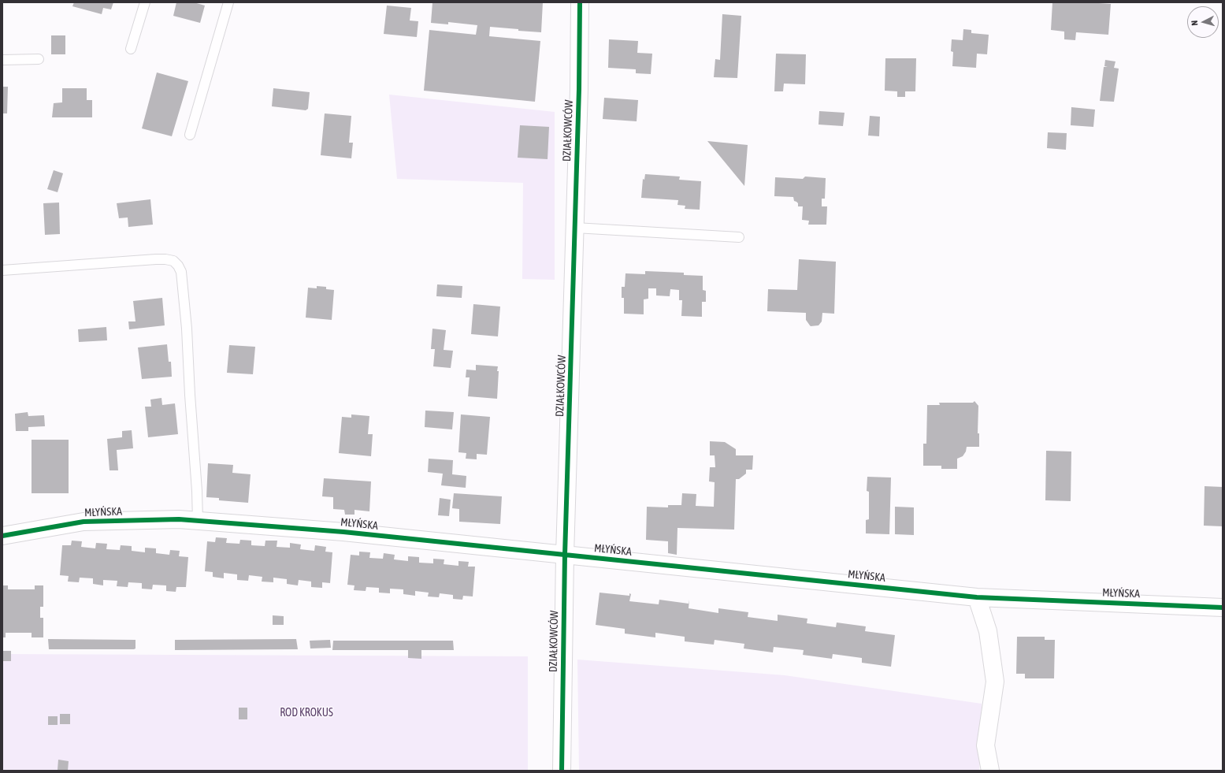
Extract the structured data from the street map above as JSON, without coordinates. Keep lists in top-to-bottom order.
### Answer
{
  "streets": {
    "street": ["DZIAŁKOWCÓW", "MŁYŃSKA"]
  },
  "crossings": [
    ["DZIAŁKOWCÓW", "MŁYŃSKA"]
  ],
  "parks": ["ROD KROKUS"],
  "north": "left"
}
